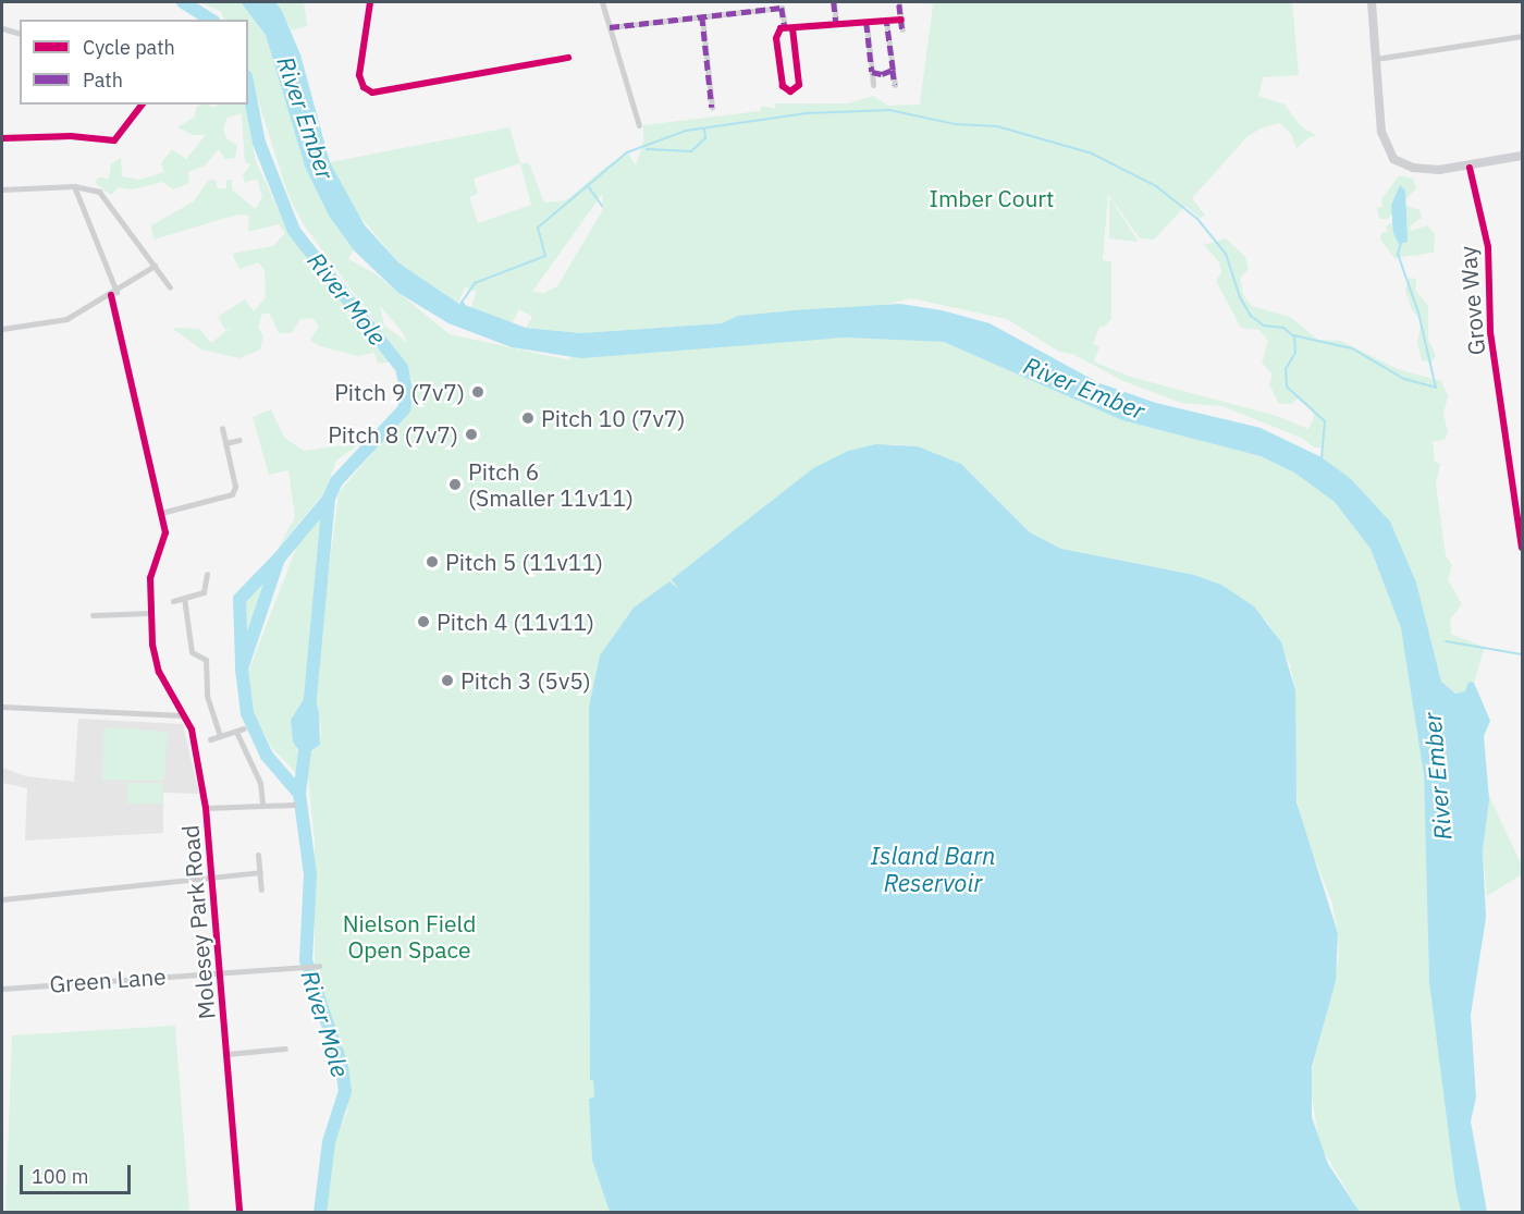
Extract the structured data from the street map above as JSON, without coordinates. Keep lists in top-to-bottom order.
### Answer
{
  "streets": {
    "street": ["Grove Way", "Molesey Park Road", "Green Lane"]
  },
  "crossings": [
    ["Molesey Park Road", "Green Lane"]
  ],
  "water": ["River Ember", "River Mole", "Island Barn Reservoir"],
  "parks": ["Imber Court", "Nielson Field Open Space"],
  "places": [
    "Pitch 9 (7v7)",
    "Pitch 10 (7v7)",
    "Pitch 8 (7v7)",
    "Pitch 6 (Smaller 11v11)",
    "Pitch 5 (11v11)",
    "Pitch 4 (11v11)",
    "Pitch 3 (5v5)"
  ],
  "legend": ["Cycle path", "Path"],
  "scale_bar": "100 m"
}
